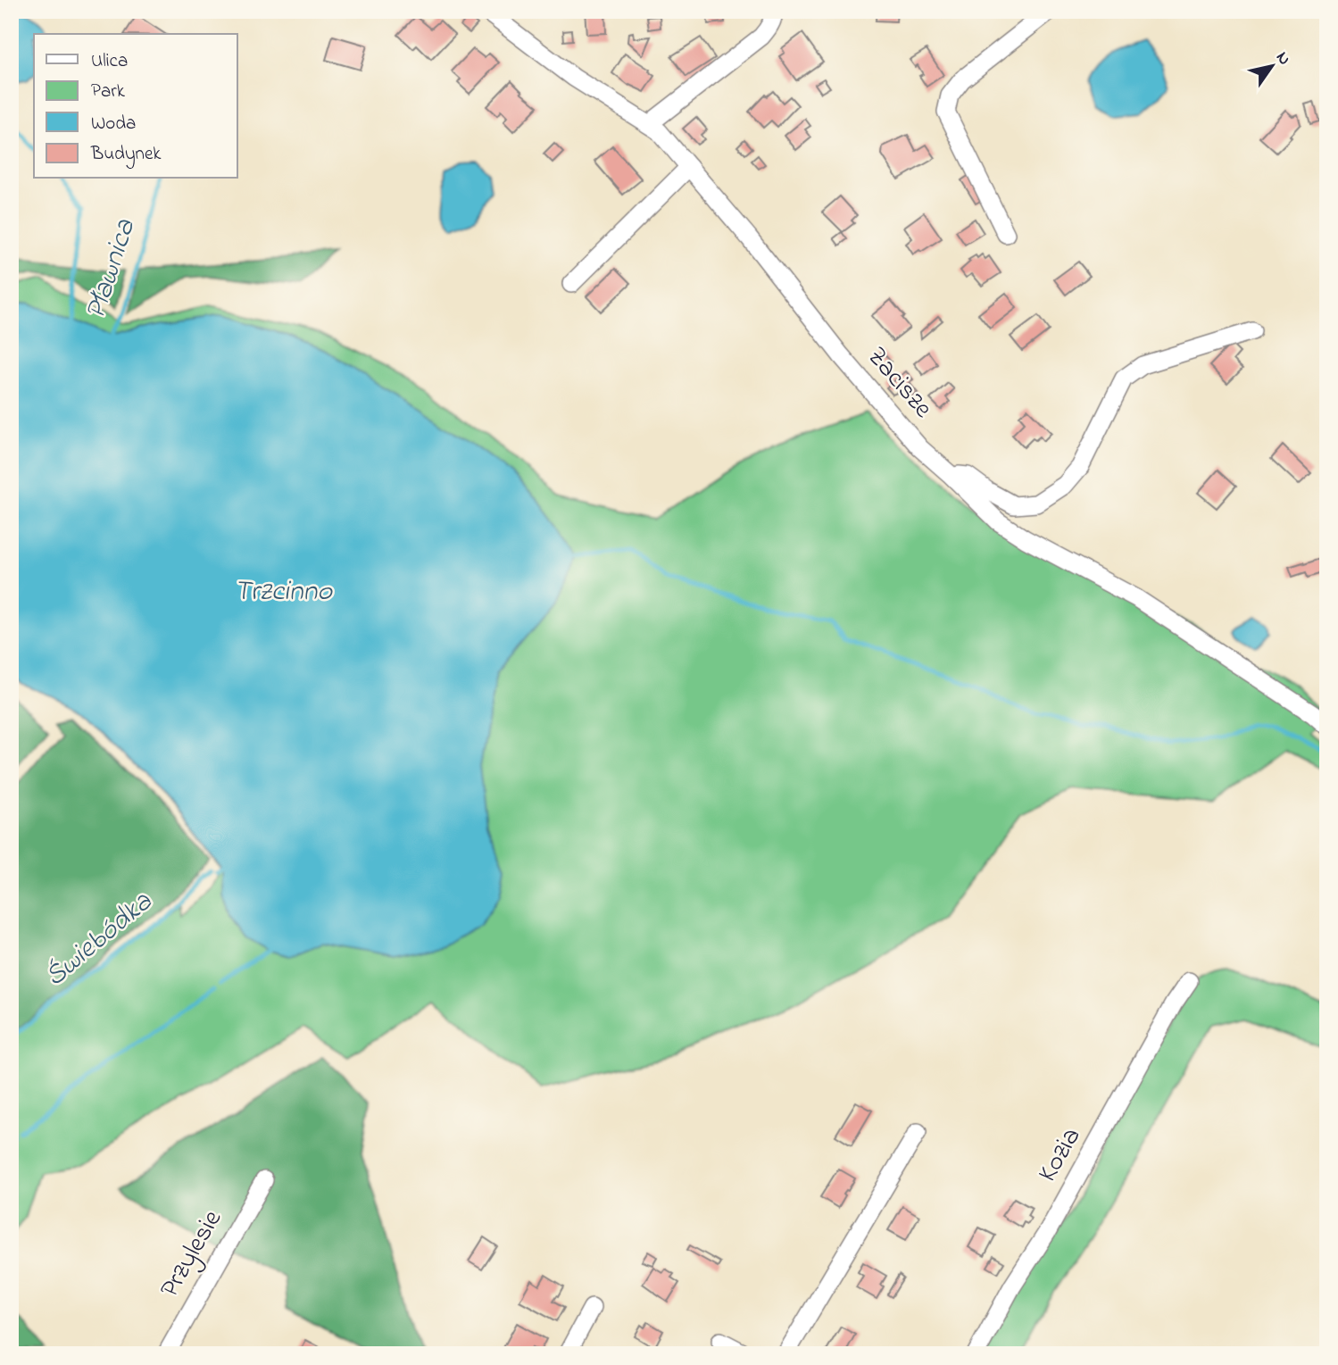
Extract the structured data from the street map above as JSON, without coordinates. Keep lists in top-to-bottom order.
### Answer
{
  "streets": {
    "street": ["Zacisze", "Kozia", "Przylesie"]
  },
  "water": ["Pławnica", "Trzcinno", "Świebódka"],
  "legend": [
    "Ulica",
    "Park",
    "Woda",
    "Budynek"
  ],
  "north": "top right"
}
